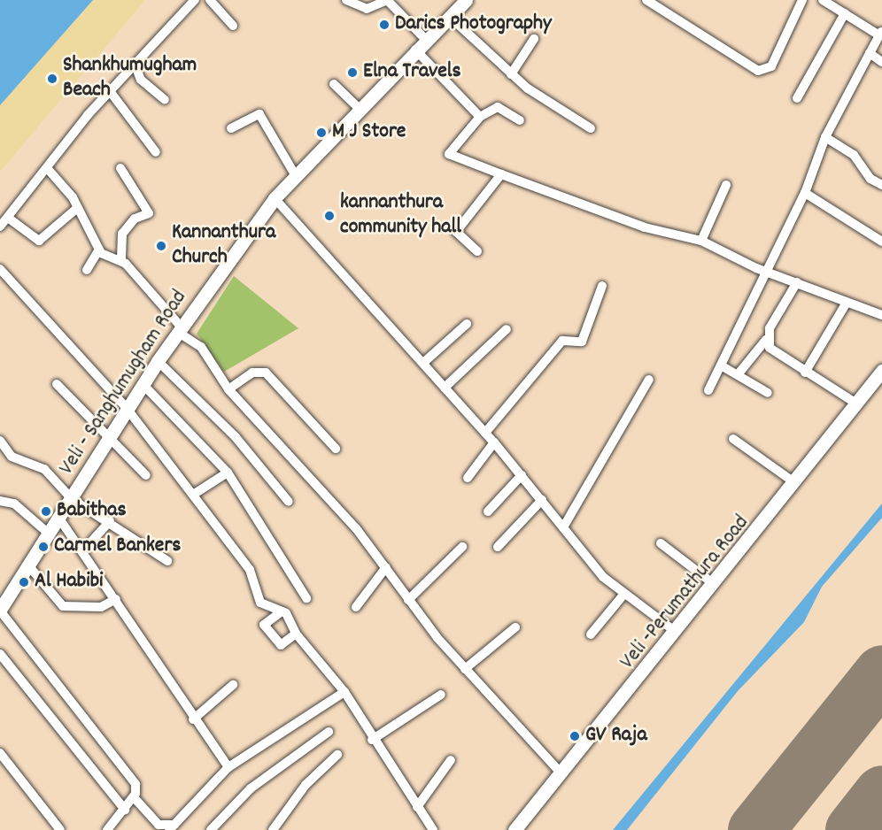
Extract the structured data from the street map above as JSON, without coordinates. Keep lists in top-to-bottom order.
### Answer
{
  "streets": {
    "main road": ["Veli - Sanghumugham Road", "Veli -Perumathura Road"]
  },
  "places": [
    "Darics Photography",
    "Elna Travels",
    "Shankhumugham Beach",
    "M J Store",
    "kannanthura community hall",
    "Kannanthura Church",
    "Babithas",
    "Carmel Bankers",
    "Al Habibi",
    "GV Raja"
  ]
}
